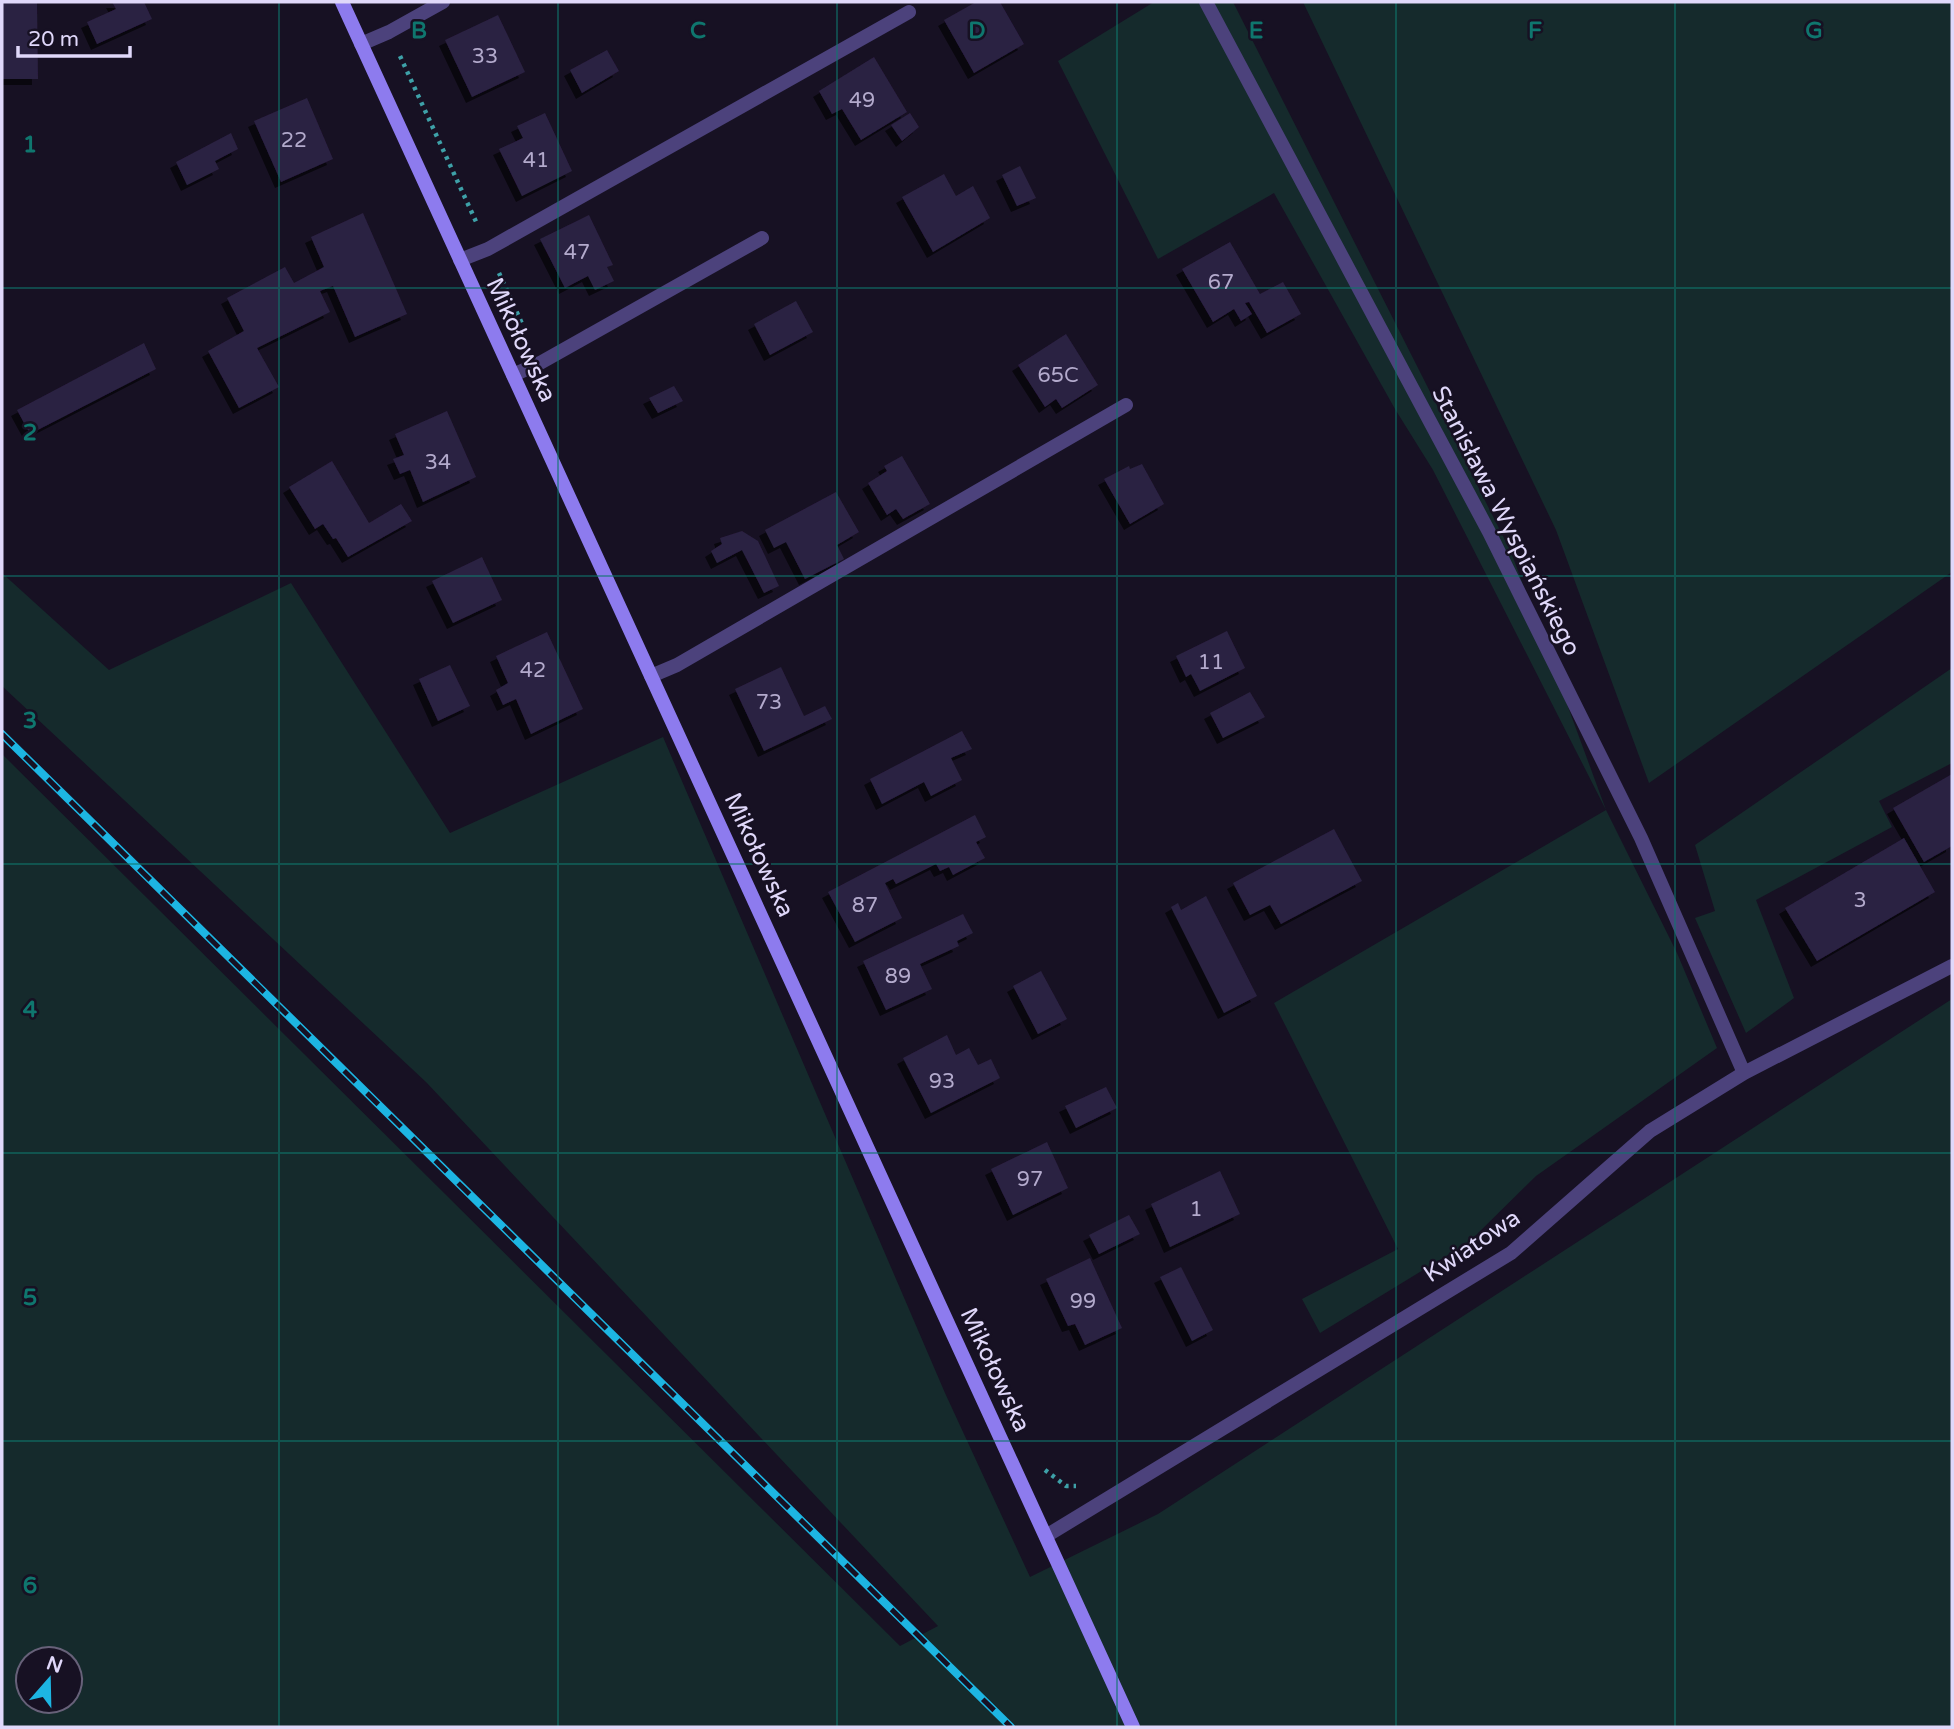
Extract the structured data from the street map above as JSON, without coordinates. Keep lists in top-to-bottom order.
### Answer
{
  "streets": {
    "main road": ["Mikołowska"],
    "street": ["Stanisława Wyspiańskiego", "Kwiatowa"]
  },
  "crossings": [
    ["Mikołowska", "Kwiatowa"],
    ["Stanisława Wyspiańskiego", "Kwiatowa"]
  ],
  "house_numbers": [
    "33",
    "49",
    "22",
    "41",
    "47",
    "67",
    "65C",
    "34",
    "11",
    "42",
    "73",
    "3",
    "87",
    "89",
    "93",
    "97",
    "1",
    "99"
  ],
  "scale_bar": "20 m",
  "north": "top",
  "grid": {
    "columns": [
      "B",
      "C",
      "D",
      "E",
      "F",
      "G"
    ],
    "rows": [
      "1",
      "2",
      "3",
      "4",
      "5",
      "6"
    ]
  }
}
